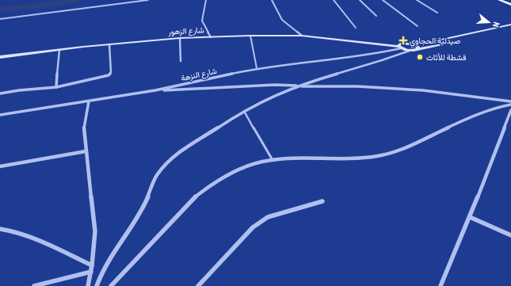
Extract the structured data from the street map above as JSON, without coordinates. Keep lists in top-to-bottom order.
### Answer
{
  "streets": {
    "main road": ["شارع الزهور"],
    "street": ["شارع النزهة"]
  },
  "crossings": [
    ["شارع الزهور", "شارع النزهة"]
  ],
  "places": {
    "health": ["صيدلية الحجاوي"],
    "other": ["قشطة للأثاث"]
  },
  "north": "right"
}
